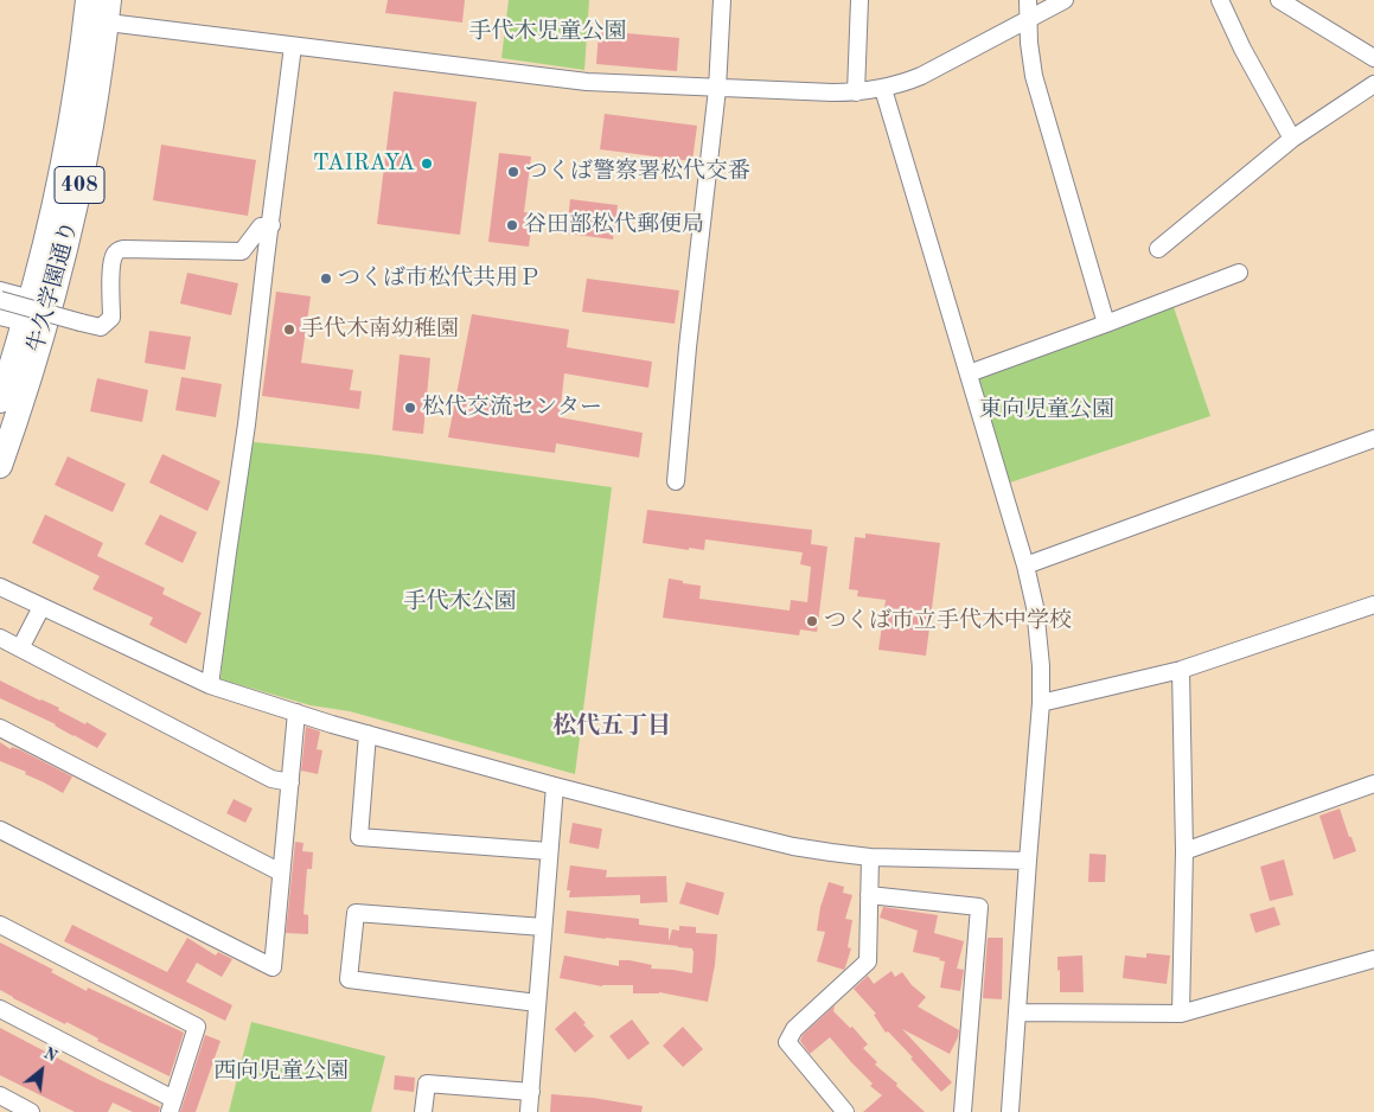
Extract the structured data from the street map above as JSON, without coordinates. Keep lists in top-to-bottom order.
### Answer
{
  "streets": {
    "highway": ["408", "牛久学園通り"]
  },
  "districts": ["松代五丁目"],
  "parks": [
    "手代木児童公園",
    "東向児童公園",
    "手代木公園",
    "西向児童公園"
  ],
  "places": [
    "TAIRAYA",
    "つくば警察署松代交番",
    "谷田部松代郵便局",
    "つくば市松代共用Ｐ",
    "手代木南幼稚園",
    "松代交流センター",
    "つくば市立手代木中学校"
  ],
  "north": "top right"
}
